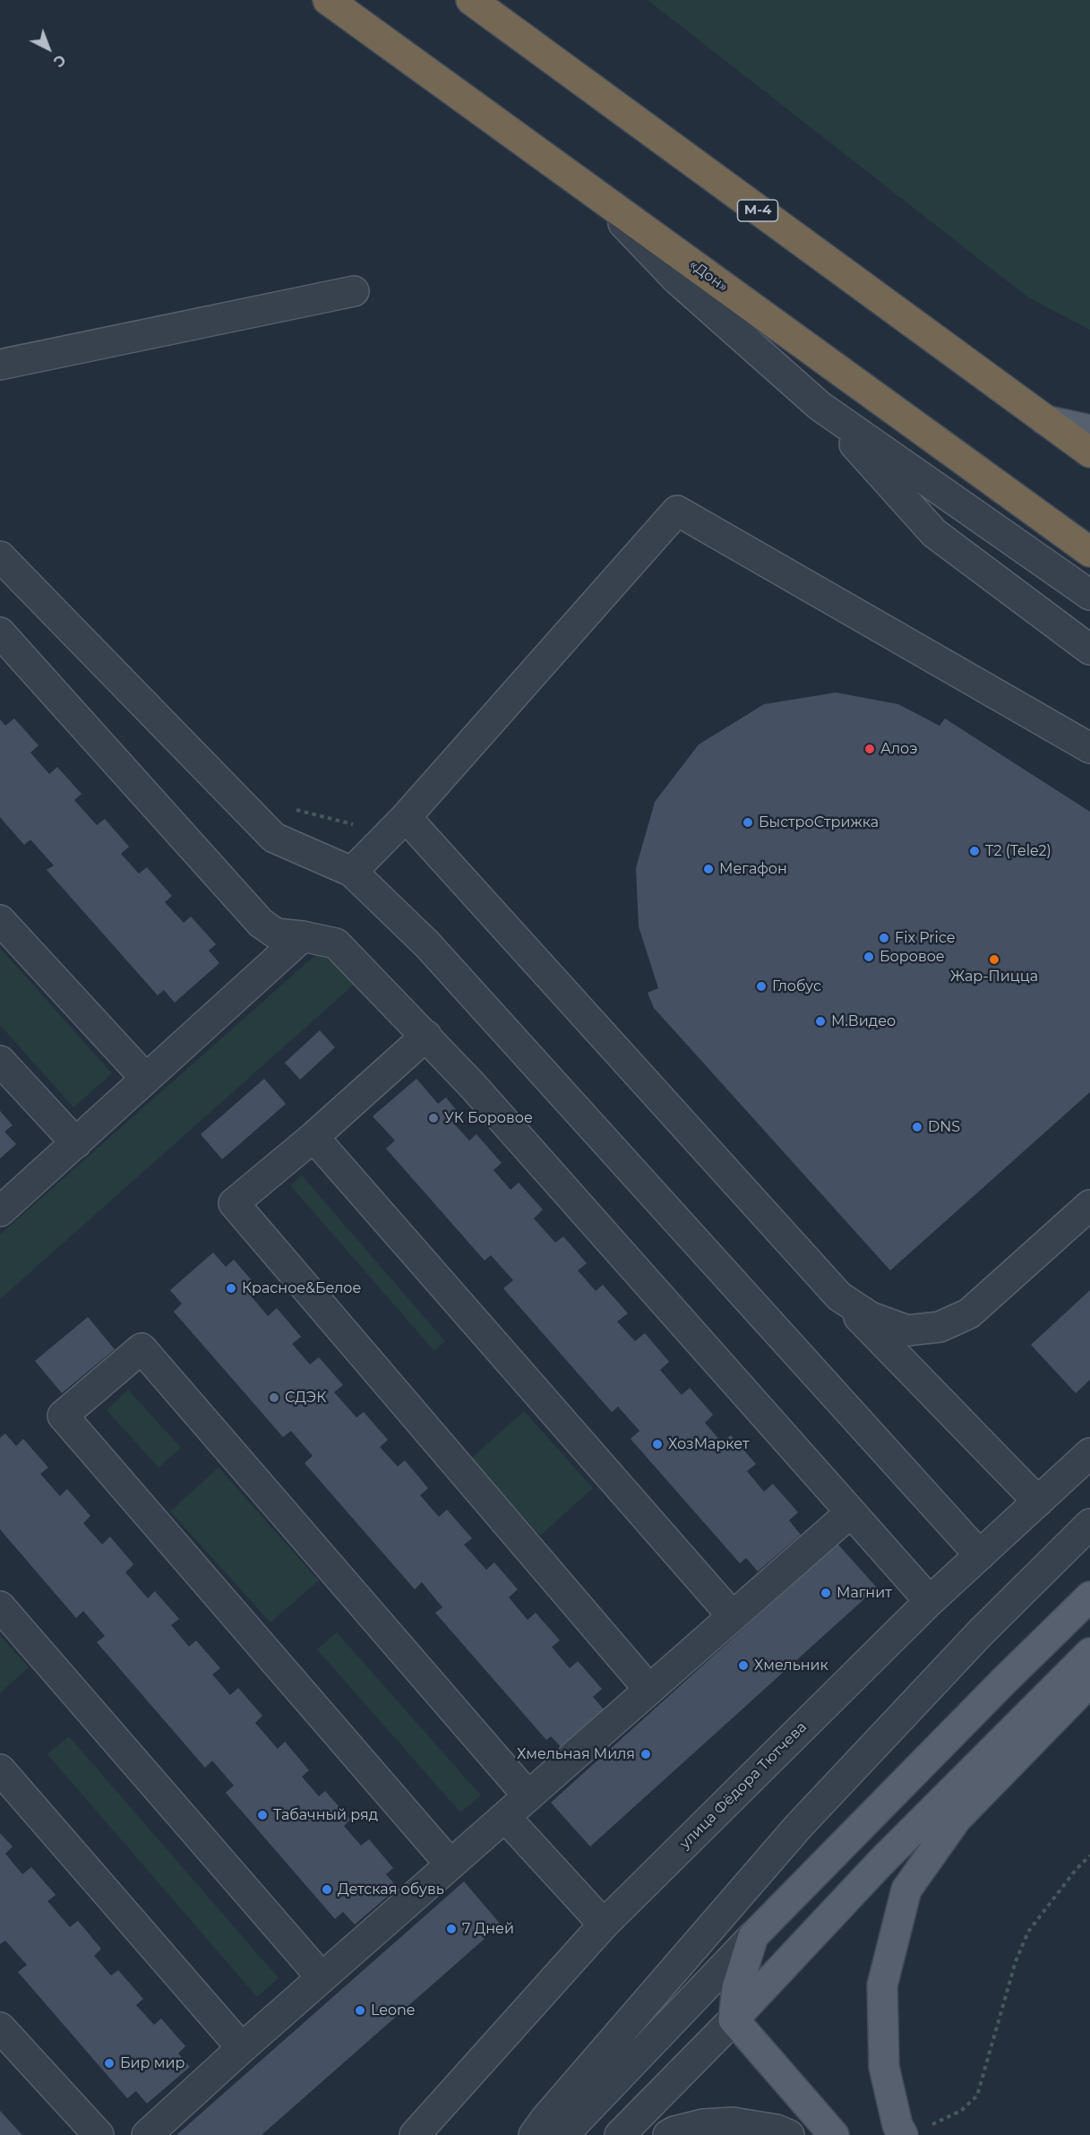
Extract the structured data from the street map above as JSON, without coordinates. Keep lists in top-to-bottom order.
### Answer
{
  "streets": {
    "highway": ["М-4", "«Дон»"],
    "street": ["улица Фёдора Тютчева"]
  },
  "places": [
    "Алоэ",
    "БыстроСтрижка",
    "T2 (Tele2)",
    "Мегафон",
    "Fix Price",
    "Боровое",
    "Жар-Пицца",
    "Глобус",
    "М.Видео",
    "УК Боровое",
    "DNS",
    "Красное&Белое",
    "СДЭК",
    "ХозМаркет",
    "Магнит",
    "Хмельник",
    "Хмельная Миля",
    "Табачный ряд",
    "Детская обувь",
    "7 Дней",
    "Leone",
    "Бир мир"
  ],
  "north": "bottom right"
}
